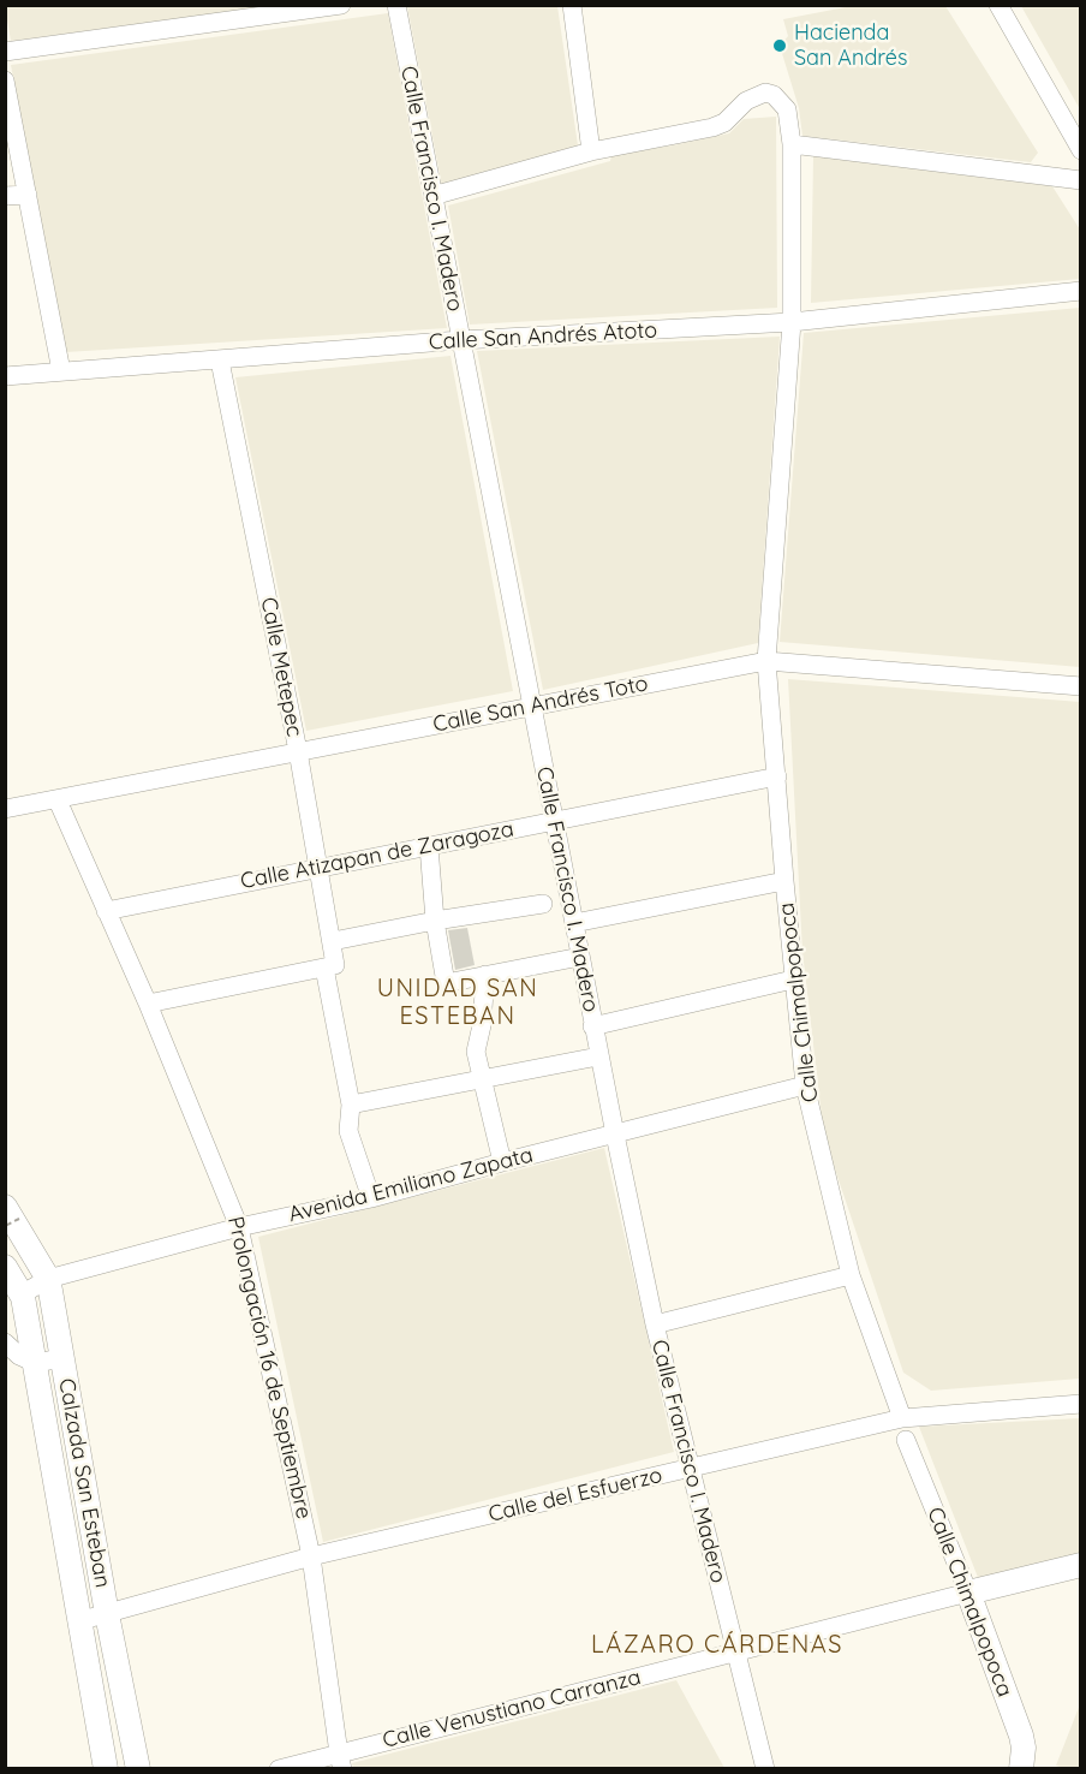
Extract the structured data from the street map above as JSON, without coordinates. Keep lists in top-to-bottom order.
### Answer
{
  "streets": {
    "main road": ["Calle Chimalpopoca", "Calzada San Esteban", "Calle Venustiano Carranza"],
    "street": [
      "Calle Francisco I. Madero",
      "Calle San Andrés Atoto",
      "Calle Metepec",
      "Calle San Andrés Toto",
      "Calle Atizapan de Zaragoza",
      "Avenida Emiliano Zapata",
      "Prolongación 16 de Septiembre",
      "Calle del Esfuerzo"
    ]
  },
  "crossings": [
    ["Calle Francisco I. Madero", "Calle San Andrés Atoto"],
    ["Calle Francisco I. Madero", "Calle San Andrés Toto"],
    ["Calle Francisco I. Madero", "Calle Atizapan de Zaragoza"],
    ["Calle Francisco I. Madero", "Avenida Emiliano Zapata"],
    ["Calle Francisco I. Madero", "Calle del Esfuerzo"],
    ["Calle Francisco I. Madero", "Calle Venustiano Carranza"],
    ["Calle San Andrés Atoto", "Calle Metepec"],
    ["Calle San Andrés Atoto", "Calle Chimalpopoca"],
    ["Calle Metepec", "Calle San Andrés Toto"],
    ["Calle Metepec", "Calle Atizapan de Zaragoza"],
    ["Calle Metepec", "Avenida Emiliano Zapata"],
    ["Calle San Andrés Toto", "Calle Chimalpopoca"],
    ["Calle San Andrés Toto", "Prolongación 16 de Septiembre"],
    ["Calle Atizapan de Zaragoza", "Calle Chimalpopoca"],
    ["Calle Atizapan de Zaragoza", "Prolongación 16 de Septiembre"],
    ["Calle Chimalpopoca", "Avenida Emiliano Zapata"],
    ["Calle Chimalpopoca", "Calle del Esfuerzo"],
    ["Calle Chimalpopoca", "Calle Venustiano Carranza"],
    ["Avenida Emiliano Zapata", "Prolongación 16 de Septiembre"],
    ["Avenida Emiliano Zapata", "Calzada San Esteban"],
    ["Prolongación 16 de Septiembre", "Calle del Esfuerzo"],
    ["Prolongación 16 de Septiembre", "Calle Venustiano Carranza"],
    ["Calzada San Esteban", "Calle del Esfuerzo"]
  ],
  "districts": ["UNIDAD SAN ESTEBAN", "LÁZARO CÁRDENAS"],
  "places": ["Hacienda San Andrés"]
}
